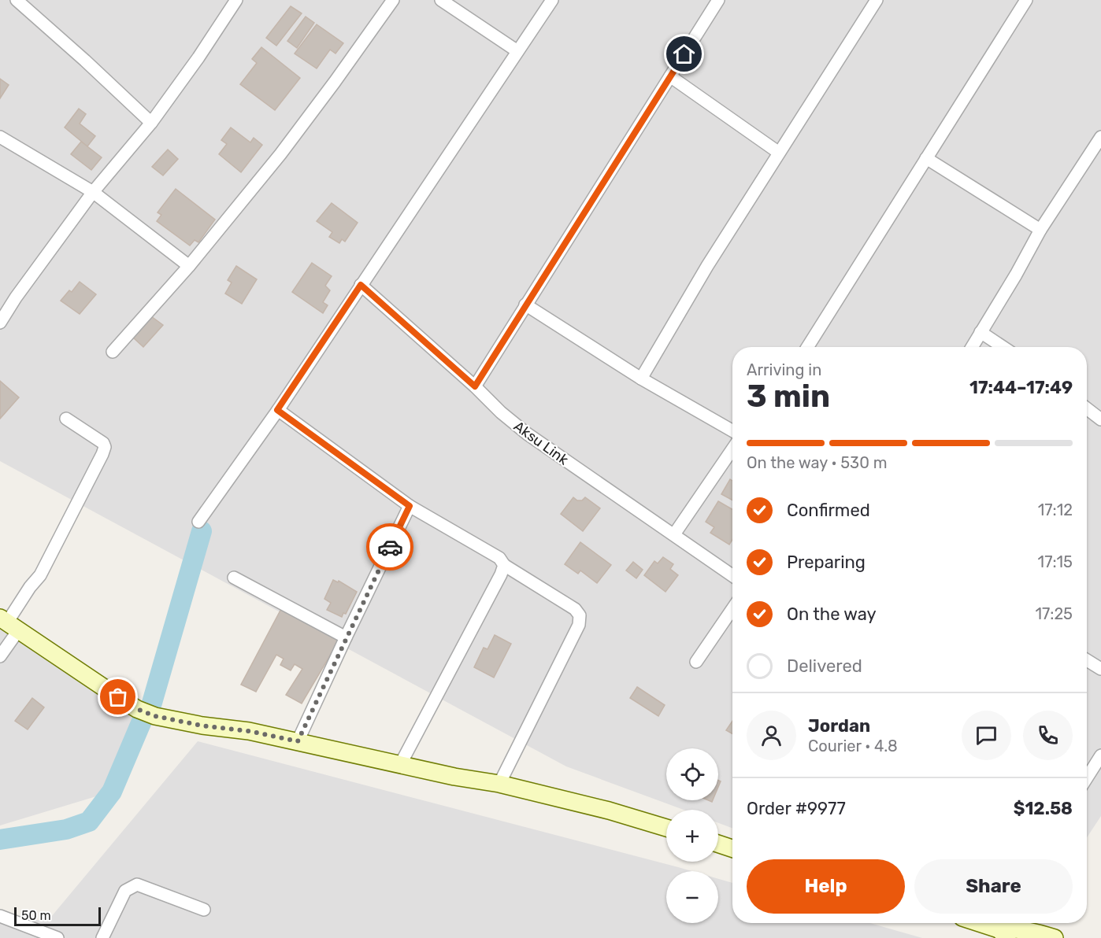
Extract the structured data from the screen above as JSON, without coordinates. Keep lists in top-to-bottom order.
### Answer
{
  "streets": {
    "street": ["Aksu Link"]
  },
  "scale_bar": "50 m",
  "page": {
    "heading": ["3 min", "Arriving in", "17:44–17:49"],
    "panel": [
      "Jordan",
      "Courier · 4.8",
      "Order #9977",
      "$12.58"
    ],
    "bar": "On the way · 530 m",
    "list": [
      ["Confirmed", "17:12"],
      ["Preparing", "17:15"],
      ["On the way", "17:25"],
      "Delivered"
    ],
    "map_buttons": ["+", "−"],
    "buttons": ["Help", "Share"],
    "scale": "50 m"
  }
}
